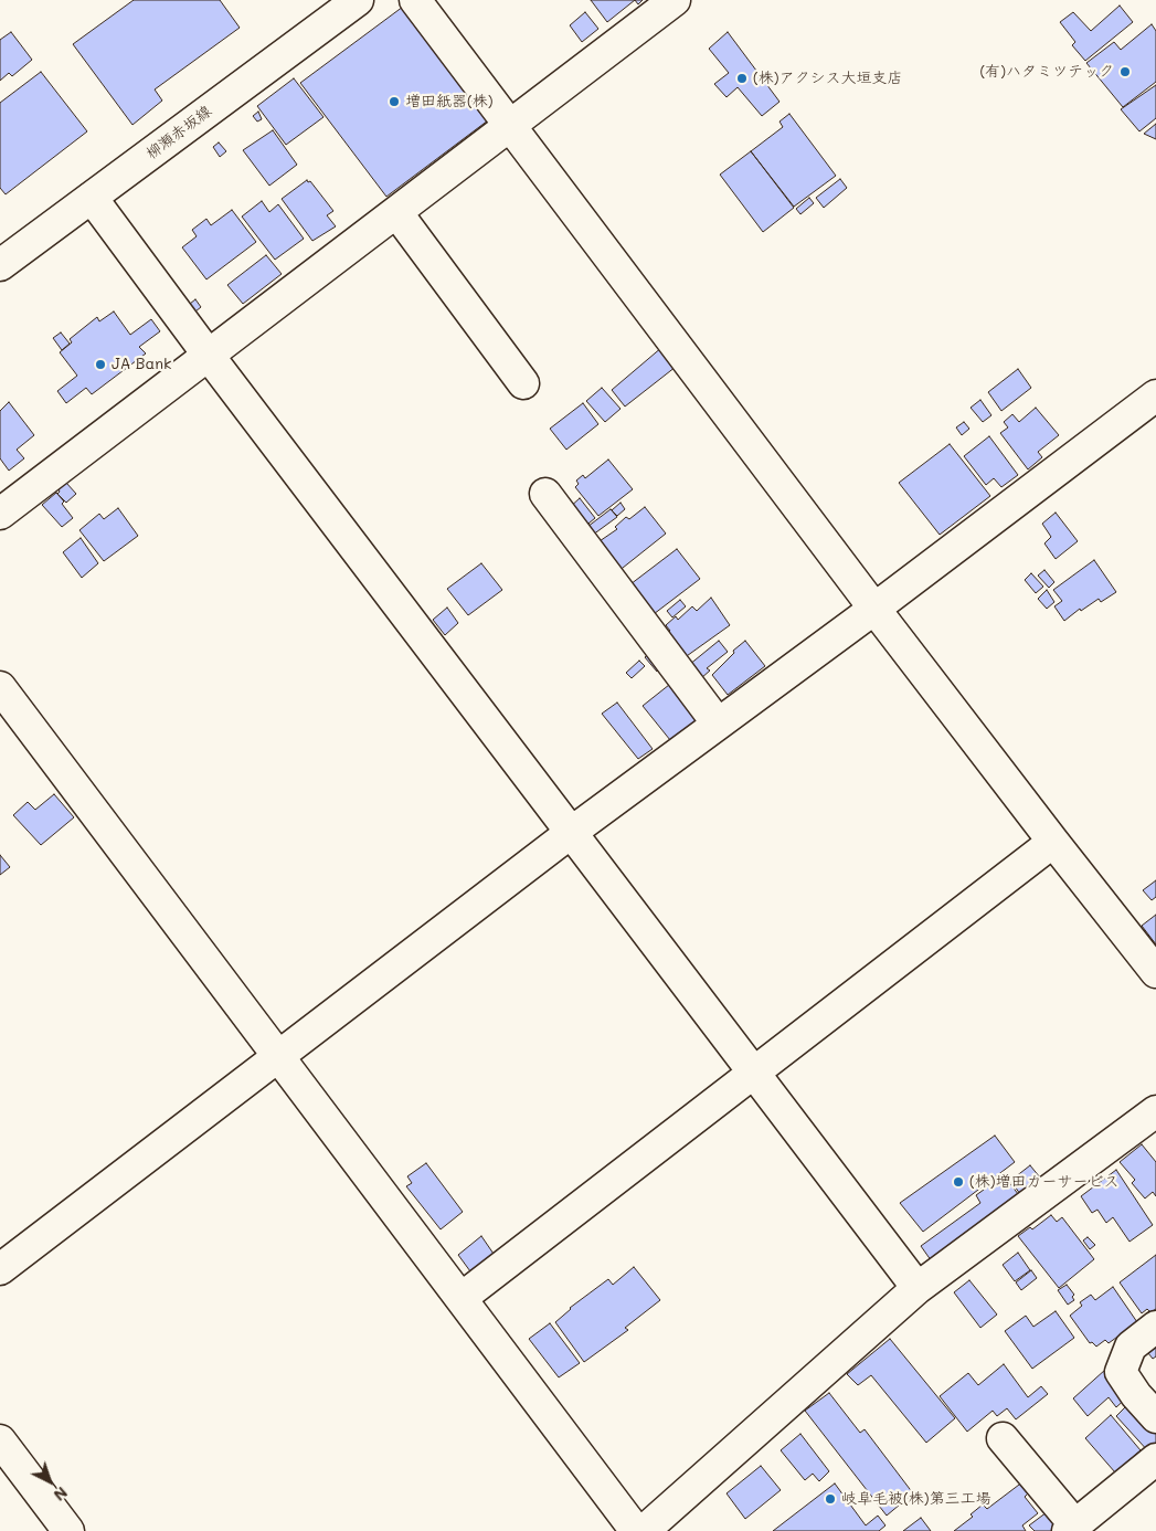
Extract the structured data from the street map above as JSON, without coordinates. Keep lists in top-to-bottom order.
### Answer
{
  "streets": {
    "street": ["柳瀬赤坂線"]
  },
  "places": [
    "(有)ハタミツテック",
    "(株)アクシス大垣支店",
    "増田紙器(株)",
    "JA Bank",
    "(株)増田カーサービス",
    "岐阜毛被(株)第三工場"
  ],
  "north": "bottom right"
}
